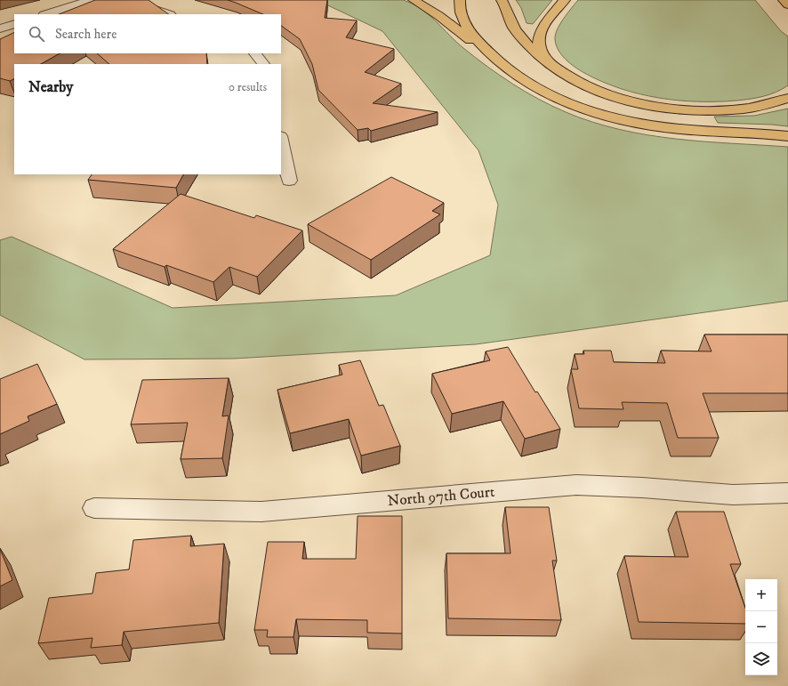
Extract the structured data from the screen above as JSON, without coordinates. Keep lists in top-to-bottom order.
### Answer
{
  "streets": {
    "street": ["North 97th Court"]
  },
  "page": {
    "search": "Search here",
    "heading": ["Nearby", "0 results"],
    "map_buttons": ["+", "−"]
  }
}
